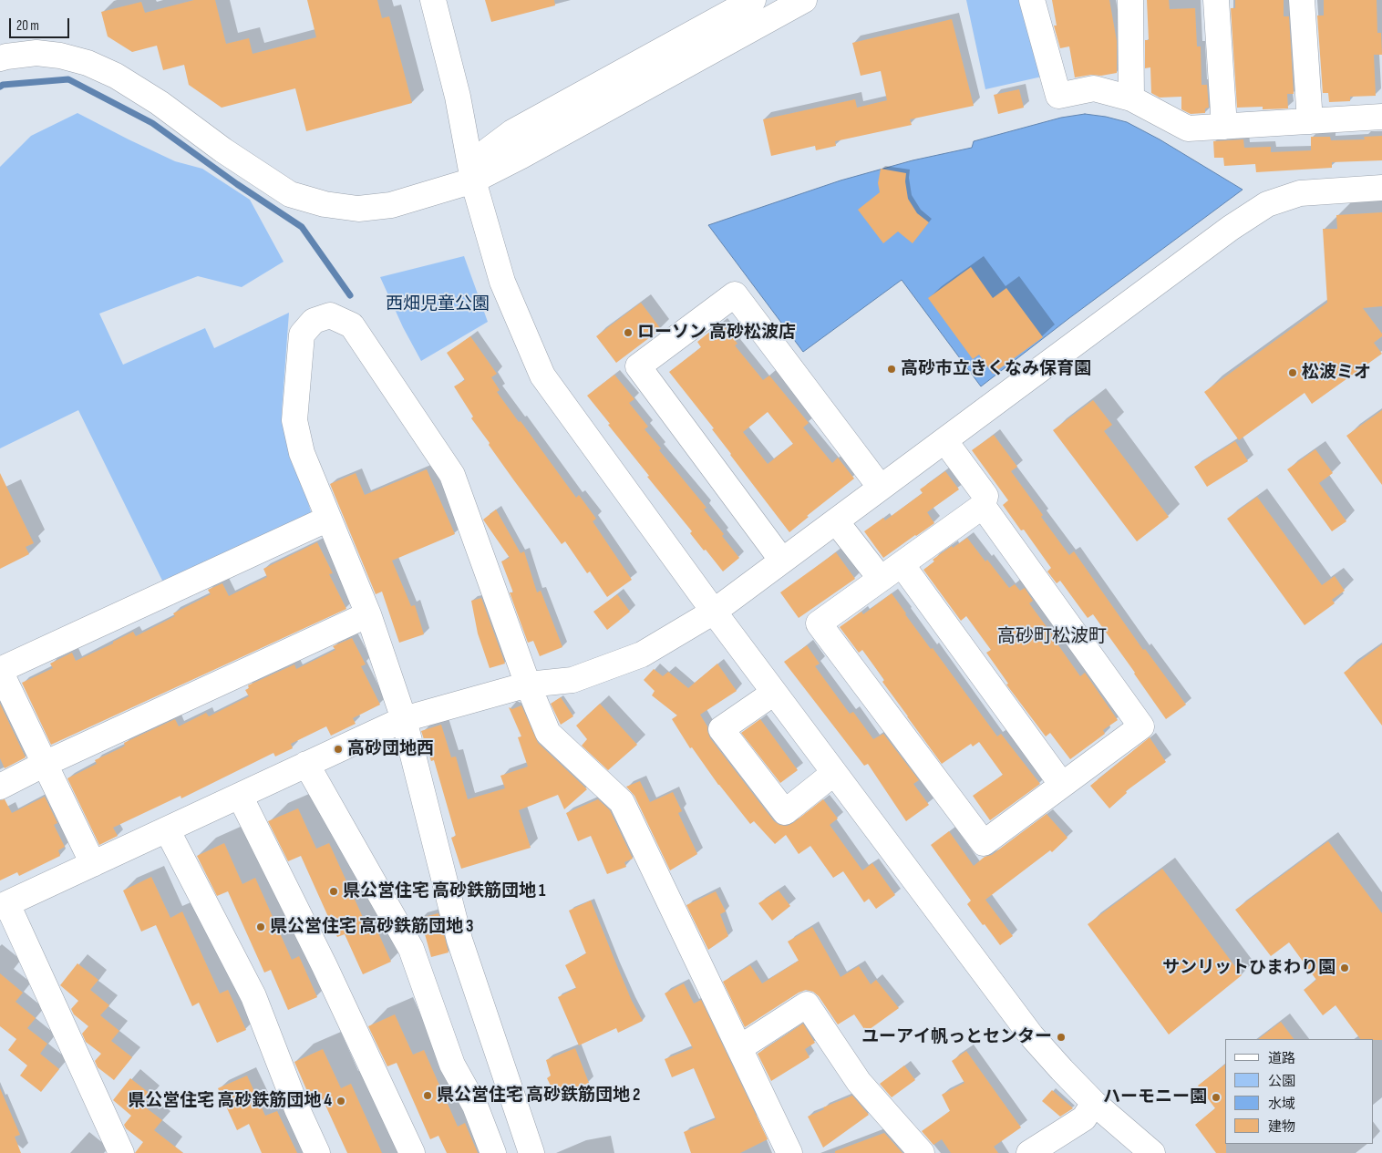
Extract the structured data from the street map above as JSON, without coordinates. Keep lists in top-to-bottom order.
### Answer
{
  "districts": ["高砂町松波町"],
  "parks": ["西畑児童公園"],
  "places": [
    "ローソン 高砂松波店",
    "高砂市立きくなみ保育園",
    "松波ミオ",
    "高砂団地西",
    "県公営住宅 高砂鉄筋団地 1",
    "県公営住宅 高砂鉄筋団地 3",
    "サンリットひまわり園",
    "ユーアイ帆っとセンター",
    "県公営住宅 高砂鉄筋団地 2",
    "ハーモニー園",
    "県公営住宅 高砂鉄筋団地 4"
  ],
  "legend": [
    "道路",
    "公園",
    "水域",
    "建物"
  ],
  "scale_bar": "20 m"
}
